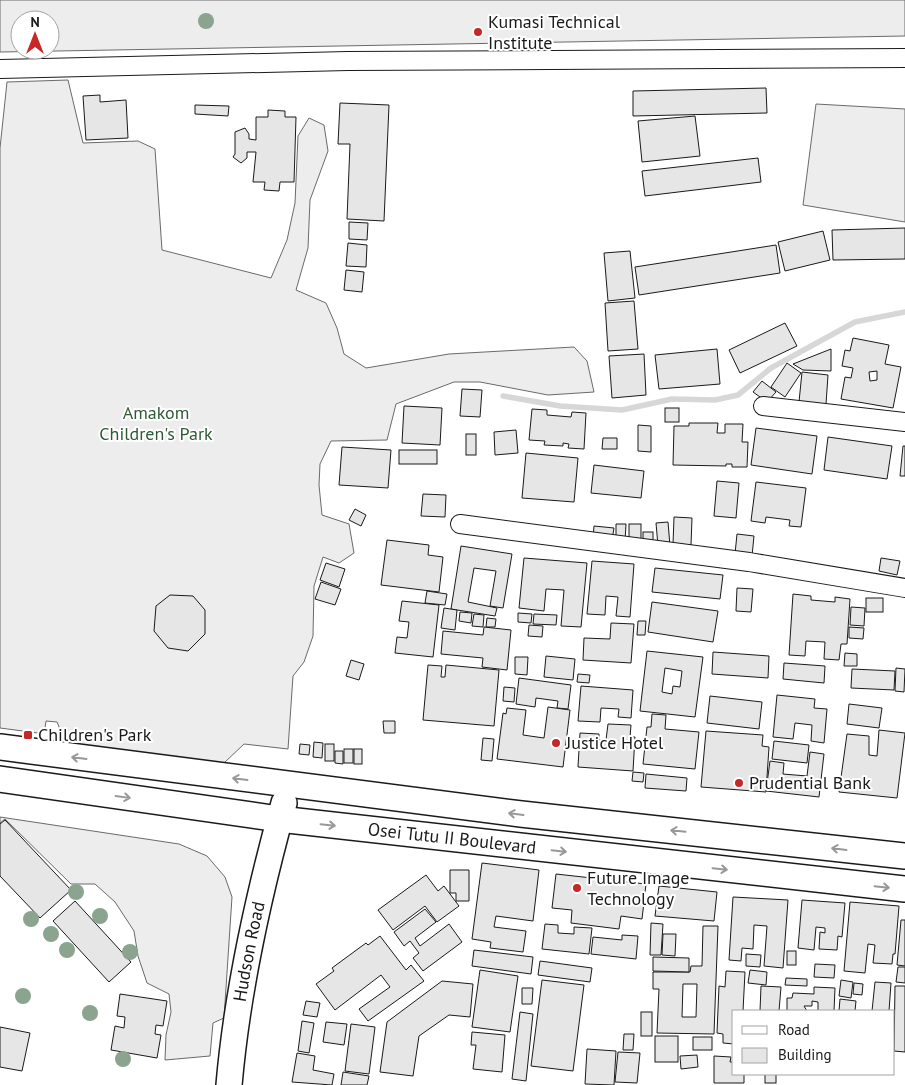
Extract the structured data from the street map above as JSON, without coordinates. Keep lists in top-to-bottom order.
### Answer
{
  "streets": {
    "main road": ["Osei Tutu II Boulevard", "Hudson Road"]
  },
  "crossings": [
    ["Osei Tutu II Boulevard", "Hudson Road"]
  ],
  "parks": ["Amakom Children's Park"],
  "places": {
    "other": [
      "Kumasi Technical Institute",
      "Justice Hotel",
      "Prudential Bank",
      "Future Image Technology"
    ],
    "transit": ["Children's Park"]
  },
  "legend": ["Road", "Building"],
  "north": "top"
}
